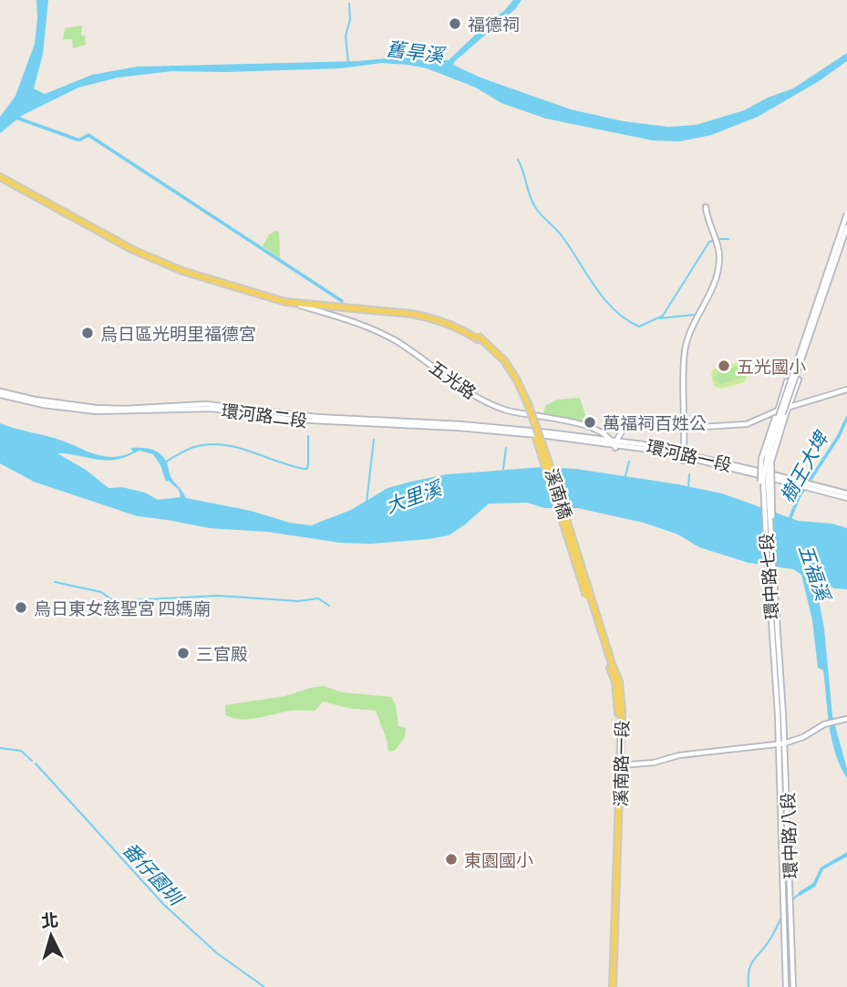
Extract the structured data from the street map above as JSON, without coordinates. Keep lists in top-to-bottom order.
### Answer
{
  "streets": {
    "main road": ["五光路", "溪南橋", "溪南路一段"],
    "street": [
      "環河路二段",
      "環河路一段",
      "環中路七段",
      "環中路八段"
    ]
  },
  "crossings": [
    ["五光路", "環河路一段"],
    ["五光路", "溪南橋"],
    ["環河路二段", "環河路一段"],
    ["溪南橋", "溪南路一段"],
    ["環中路七段", "環中路八段"]
  ],
  "water": [
    "舊旱溪",
    "樹王大埤",
    "大里溪",
    "五福溪",
    "番仔園圳"
  ],
  "places": [
    "福德祠",
    "烏日區光明里福德宮",
    "五光國小",
    "萬福祠百姓公",
    "烏日東女慈聖宮 四媽廟",
    "三官殿",
    "東園國小"
  ],
  "north": "top"
}
